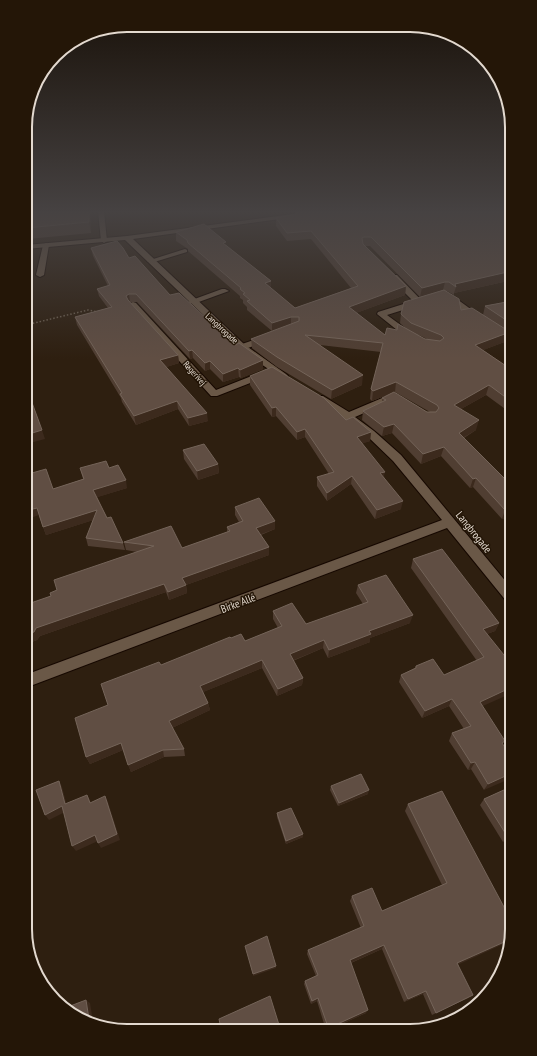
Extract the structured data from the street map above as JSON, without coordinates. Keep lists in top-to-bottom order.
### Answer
{
  "streets": {
    "street": ["Langbrogade", "Røgerivej", "Birke Allé"]
  },
  "crossings": [
    ["Langbrogade", "Røgerivej"],
    ["Langbrogade", "Birke Allé"]
  ]
}
